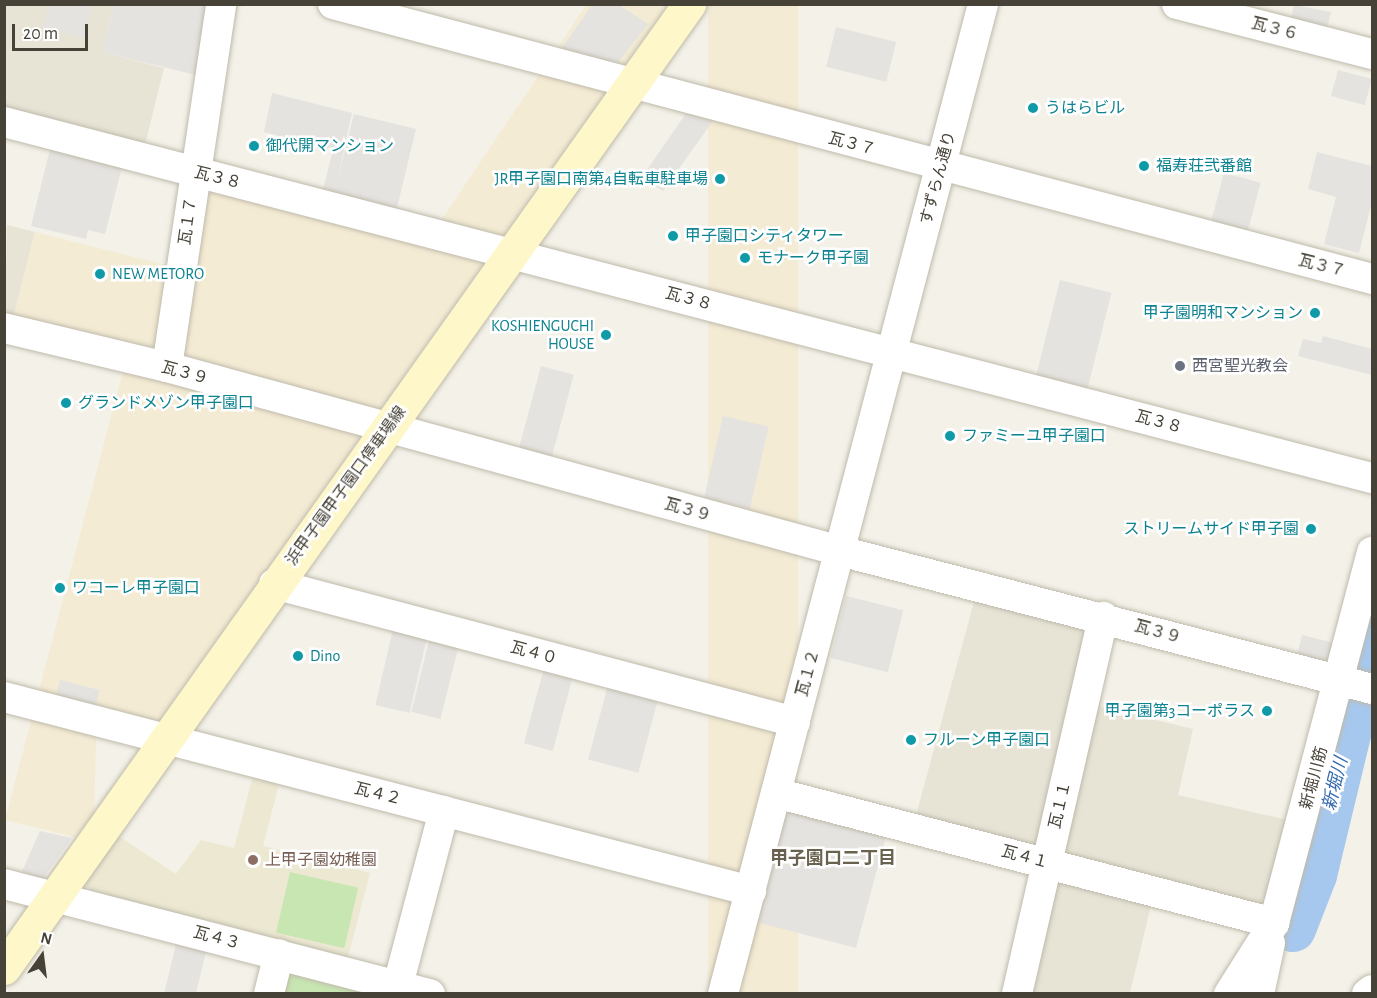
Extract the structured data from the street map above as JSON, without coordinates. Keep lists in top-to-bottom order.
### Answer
{
  "streets": {
    "main road": ["浜甲子園甲子園口停車場線"],
    "street": [
      "瓦３６",
      "瓦３７",
      "瓦３８",
      "すずらん通り",
      "瓦１７",
      "瓦３９",
      "瓦４０",
      "瓦１２",
      "新堀川筋",
      "瓦４２",
      "瓦１１",
      "瓦４１",
      "瓦４３"
    ]
  },
  "crossings": [
    ["瓦３７", "すずらん通り"],
    ["瓦３７", "浜甲子園甲子園口停車場線"],
    ["瓦３８", "すずらん通り"],
    ["瓦３８", "瓦１７"],
    ["瓦３８", "浜甲子園甲子園口停車場線"],
    ["瓦３８", "瓦１２"],
    ["すずらん通り", "瓦１２"],
    ["瓦１７", "瓦３９"],
    ["瓦３９", "浜甲子園甲子園口停車場線"],
    ["瓦３９", "瓦１２"],
    ["瓦３９", "新堀川筋"],
    ["瓦３９", "瓦１１"],
    ["浜甲子園甲子園口停車場線", "瓦４０"],
    ["浜甲子園甲子園口停車場線", "瓦４２"],
    ["浜甲子園甲子園口停車場線", "瓦４３"],
    ["瓦４０", "瓦１２"],
    ["瓦１２", "瓦４２"],
    ["瓦１２", "瓦４１"],
    ["新堀川筋", "瓦４１"],
    ["瓦１１", "瓦４１"]
  ],
  "districts": ["甲子園口二丁目"],
  "water": ["新堀川"],
  "places": [
    "うはらビル",
    "御代開マンション",
    "福寿荘弐番館",
    "JR甲子園口南第4自転車駐車場",
    "甲子園口シティタワー",
    "モナーク甲子園",
    "NEW METORO",
    "甲子園明和マンション",
    "KOSHIENGUCHI HOUSE",
    "西宮聖光教会",
    "グランドメゾン甲子園口",
    "ファミーユ甲子園口",
    "ストリームサイド甲子園",
    "ワコーレ甲子園口",
    "Dino",
    "甲子園第3コーポラス",
    "フルーン甲子園口",
    "上甲子園幼稚園"
  ],
  "scale_bar": "20 m",
  "north": "top"
}
